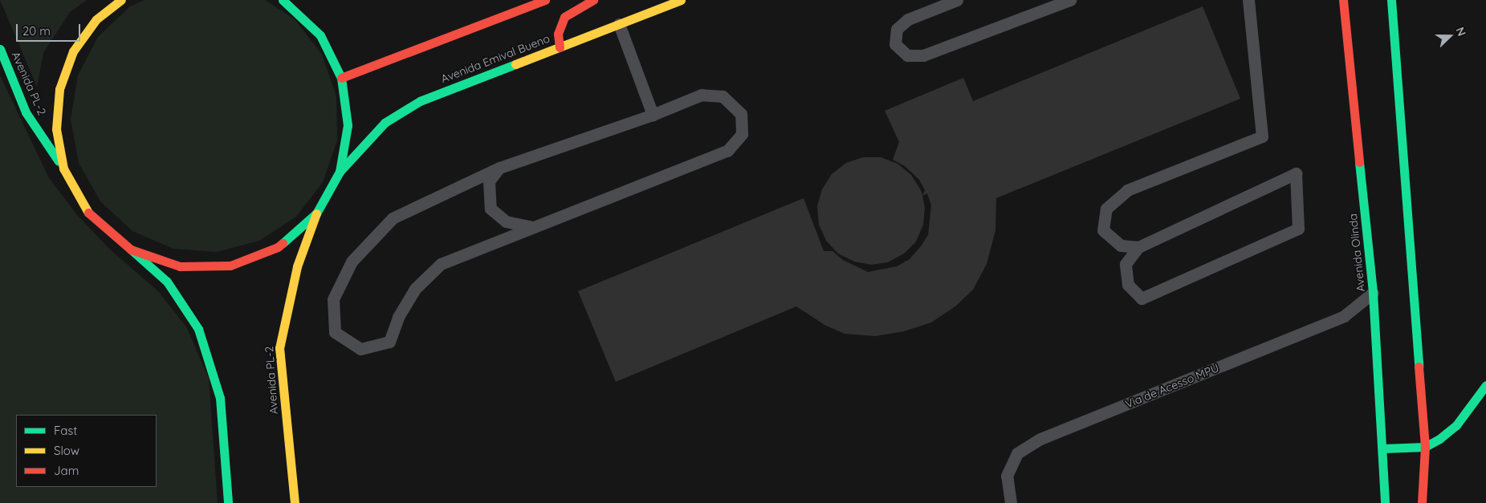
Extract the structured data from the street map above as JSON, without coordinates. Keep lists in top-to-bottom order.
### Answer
{
  "streets": {
    "main road": ["Avenida Emival Bueno", "Avenida PL-2", "Avenida Olinda"],
    "lane": ["Via de Acesso MPU"]
  },
  "crossings": [
    ["Avenida Olinda", "Via de Acesso MPU"]
  ],
  "legend": ["Fast", "Slow", "Jam"],
  "scale_bar": "20 m",
  "north": "right"
}
